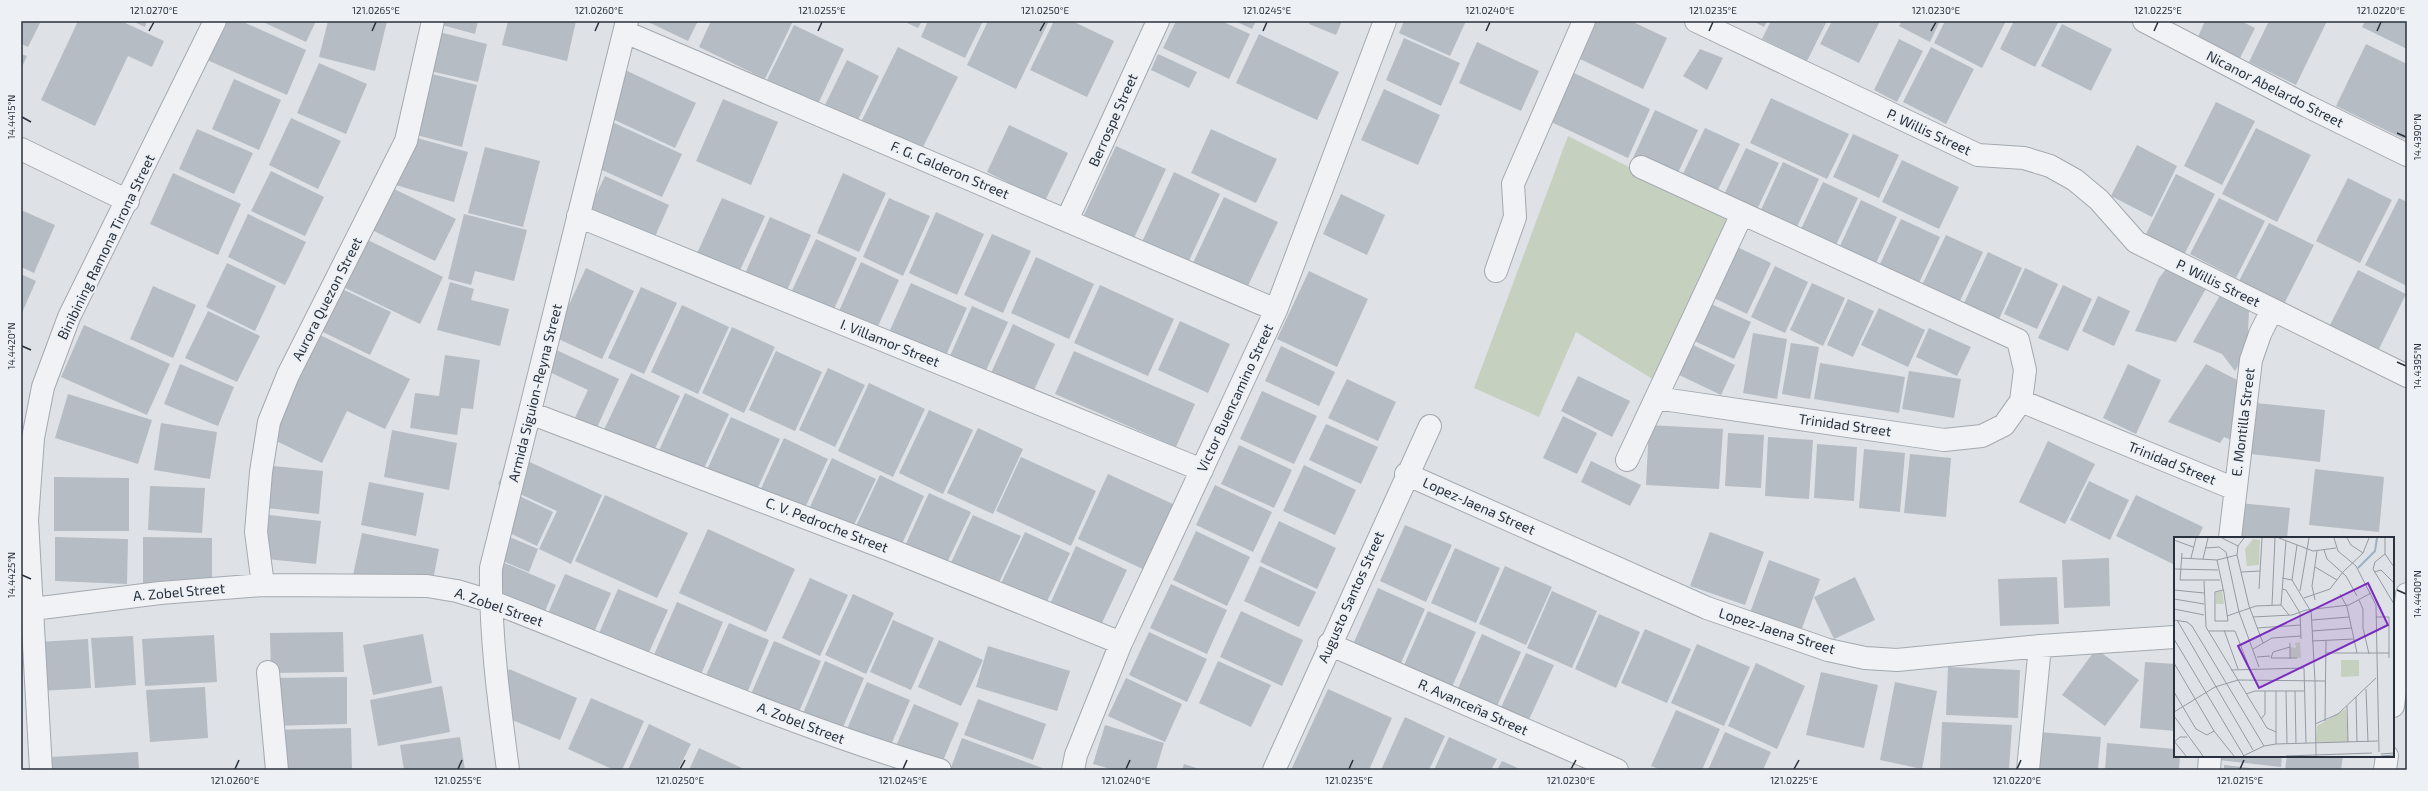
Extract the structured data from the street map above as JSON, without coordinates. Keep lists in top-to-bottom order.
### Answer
{
  "streets": {
    "street": [
      "Nicanor Abelardo Street",
      "Berrospe Street",
      "P. Willis Street",
      "F. G. Calderon Street",
      "Binibining Ramona Tirona Street",
      "Aurora Quezon Street",
      "I. Villamor Street",
      "Armida Siguion-Reyna Street",
      "Victor Buencamino Street",
      "E. Montilla Street",
      "Trinidad Street",
      "Lopez-Jaena Street",
      "C. V. Pedroche Street",
      "A. Zobel Street",
      "Augusto Santos Street",
      "R. Avanceña Street"
    ]
  },
  "crossings": [
    ["Berrospe Street", "F. G. Calderon Street"],
    ["P. Willis Street", "E. Montilla Street"],
    ["F. G. Calderon Street", "Armida Siguion-Reyna Street"],
    ["F. G. Calderon Street", "Victor Buencamino Street"],
    ["Binibining Ramona Tirona Street", "A. Zobel Street"],
    ["Aurora Quezon Street", "A. Zobel Street"],
    ["I. Villamor Street", "Armida Siguion-Reyna Street"],
    ["I. Villamor Street", "Victor Buencamino Street"],
    ["Armida Siguion-Reyna Street", "C. V. Pedroche Street"],
    ["Armida Siguion-Reyna Street", "A. Zobel Street"],
    ["Victor Buencamino Street", "C. V. Pedroche Street"],
    ["E. Montilla Street", "Trinidad Street"],
    ["Lopez-Jaena Street", "Augusto Santos Street"],
    ["Augusto Santos Street", "R. Avanceña Street"]
  ],
  "coordinates": [
    "121.0270°E",
    "121.0265°E",
    "121.0260°E",
    "121.0255°E",
    "121.0250°E",
    "121.0245°E",
    "121.0240°E",
    "121.0235°E",
    "121.0230°E",
    "121.0225°E",
    "121.0220°E",
    "14.4415°N",
    "14.4390°N",
    "14.4420°N",
    "14.4395°N",
    "14.4425°N",
    "14.4400°N",
    "121.0215°E"
  ]
}
